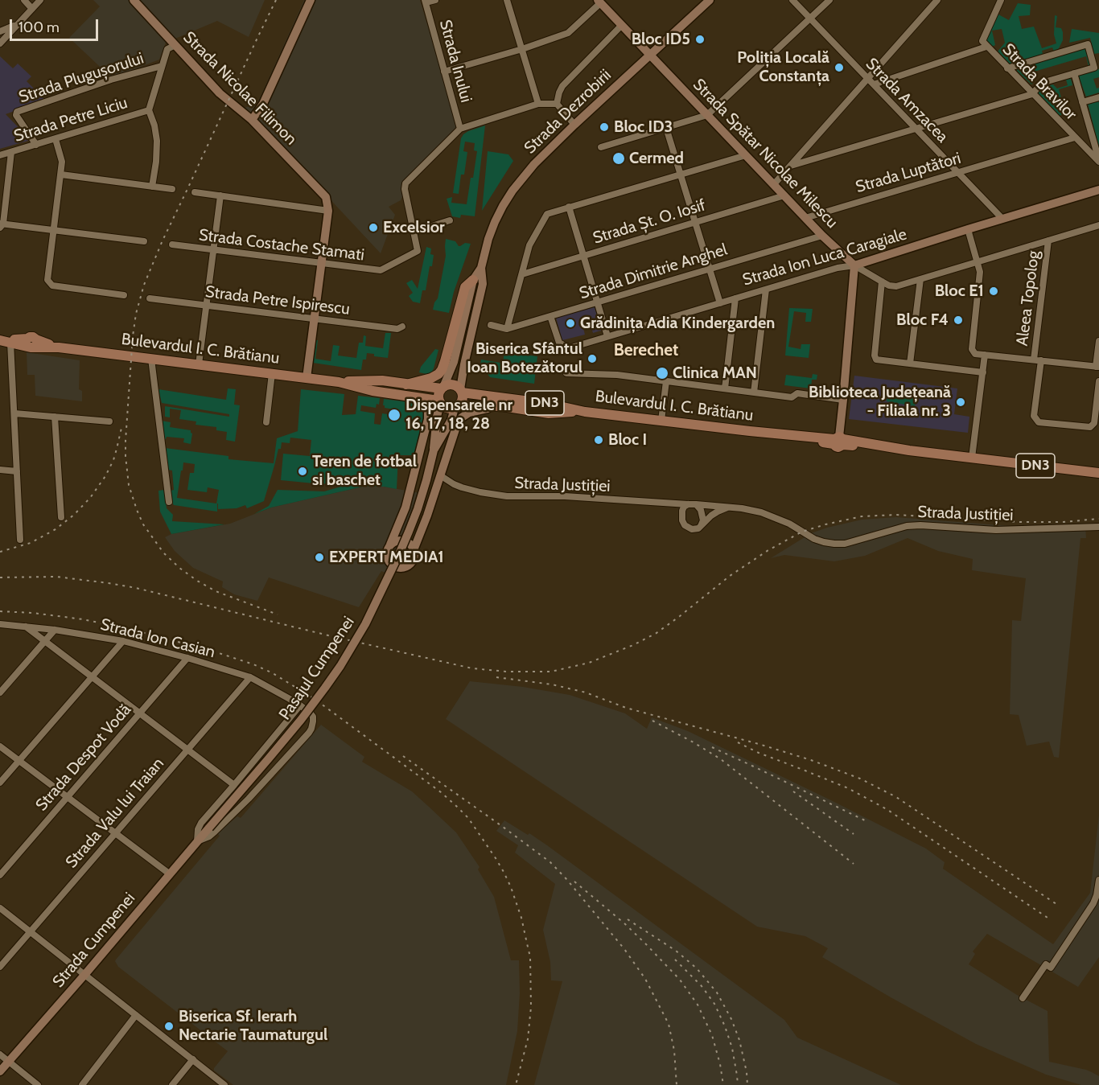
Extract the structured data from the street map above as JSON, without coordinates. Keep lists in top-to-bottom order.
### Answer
{
  "streets": {
    "main road": [
      "Strada Nicolae Filimon",
      "Strada Dezrobirii",
      "Strada Spătar Nicolae Milescu",
      "Strada Ion Luca Caragiale",
      "Bulevardul I. C. Brătianu",
      "DN3",
      "Pasajul Cumpenei",
      "Strada Cumpenei"
    ],
    "street": [
      "Strada Inului",
      "Strada Plugușorului",
      "Strada Bravilor",
      "Strada Amzacea",
      "Strada Petre Liciu",
      "Strada Luptători",
      "Strada Șt. O. Iosif",
      "Strada Costache Stamati",
      "Strada Dimitrie Anghel",
      "Aleea Topolog",
      "Strada Petre Ispirescu",
      "Strada Justiției",
      "Strada Ion Casian",
      "Strada Despot Vodă",
      "Strada Valu lui Traian"
    ]
  },
  "crossings": [
    ["Strada Plugușorului", "Strada Petre Liciu"],
    ["Strada Bravilor", "Strada Luptători"],
    ["Strada Amzacea", "Strada Luptători"],
    ["Strada Amzacea", "Strada Ion Luca Caragiale"],
    ["Strada Dezrobirii", "Strada Spătar Nicolae Milescu"],
    ["Strada Dezrobirii", "Bulevardul I. C. Brătianu"],
    ["Strada Dezrobirii", "DN3"],
    ["Strada Spătar Nicolae Milescu", "Strada Luptători"],
    ["Strada Spătar Nicolae Milescu", "Strada Șt. O. Iosif"],
    ["Strada Spătar Nicolae Milescu", "Strada Ion Luca Caragiale"],
    ["Strada Spătar Nicolae Milescu", "Strada Dimitrie Anghel"],
    ["Strada Spătar Nicolae Milescu", "Aleea Topolog"],
    ["Strada Ion Luca Caragiale", "Strada Dimitrie Anghel"],
    ["Strada Ion Luca Caragiale", "Aleea Topolog"],
    ["Bulevardul I. C. Brătianu", "DN3"],
    ["Strada Ion Casian", "Strada Despot Vodă"],
    ["Strada Ion Casian", "Strada Valu lui Traian"],
    ["Pasajul Cumpenei", "Strada Cumpenei"]
  ],
  "districts": ["Berechet"],
  "places": [
    "Bloc ID5",
    "Poliția Locală Constanța",
    "Bloc ID3",
    "Cermed",
    "Excelsior",
    "Bloc E1",
    "Bloc F4",
    "Grădinița Adia Kindergarden",
    "Biserica Sfântul Ioan Botezătorul",
    "Clinica MAN",
    "Biblioteca Județeană - Filiala nr. 3",
    "Dispensarele nr 16, 17, 18, 28",
    "Bloc I",
    "Teren de fotbal si baschet",
    "EXPERT MEDIA1",
    "Biserica Sf. Ierarh Nectarie Taumaturgul"
  ],
  "scale_bar": "100 m"
}
